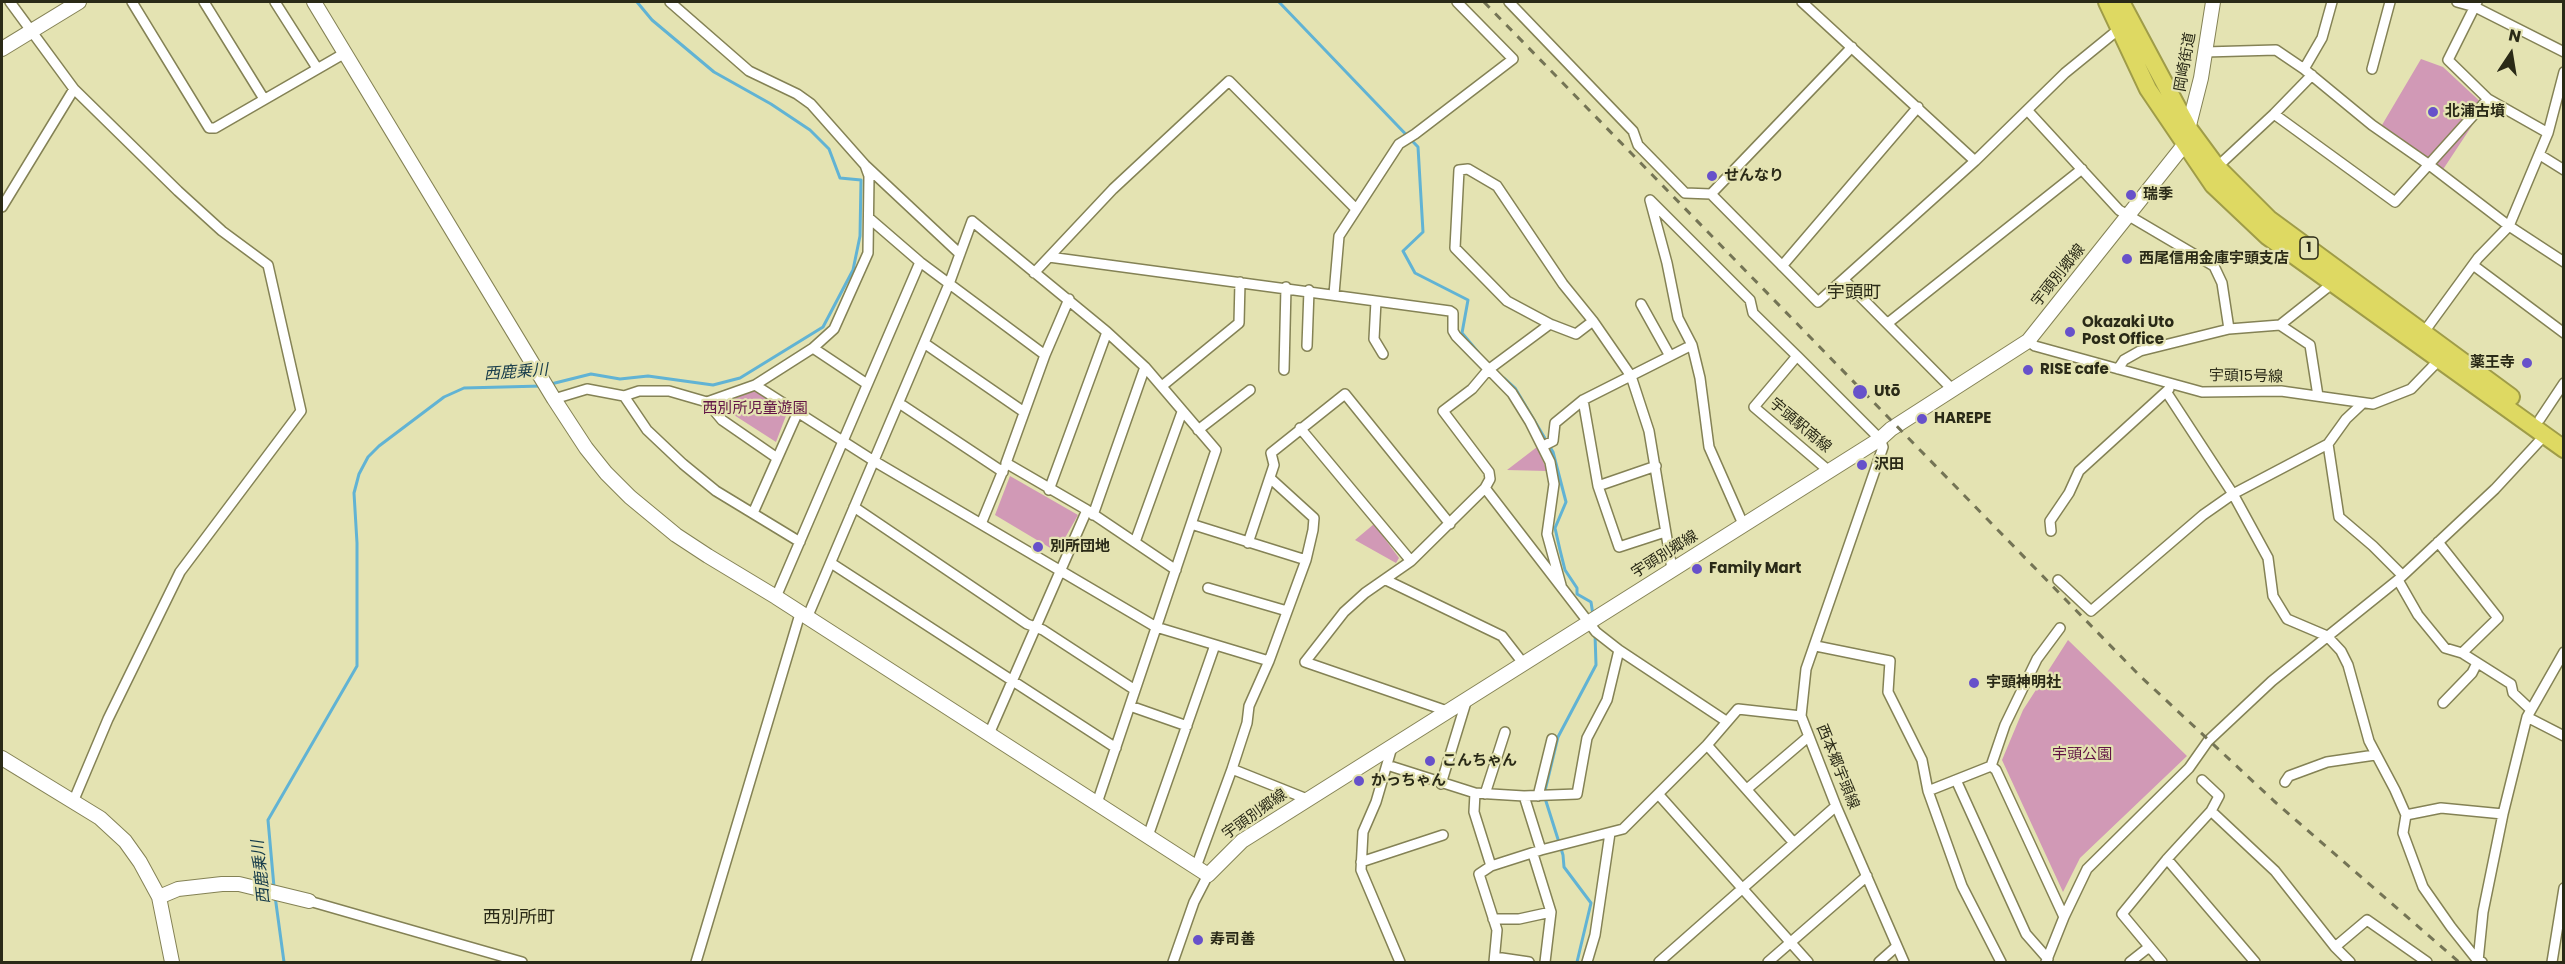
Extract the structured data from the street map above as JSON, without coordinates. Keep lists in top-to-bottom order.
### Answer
{
  "streets": {
    "highway": ["1"],
    "street": [
      "岡崎街道",
      "宇頭別郷線",
      "宇頭15号線",
      "宇頭駅南線",
      "西本郷宇頭線"
    ]
  },
  "crossings": [
    ["岡崎街道", "1"],
    ["岡崎街道", "宇頭別郷線"],
    ["1", "宇頭別郷線"],
    ["1", "宇頭15号線"],
    ["宇頭別郷線", "宇頭15号線"],
    ["宇頭別郷線", "宇頭駅南線"],
    ["宇頭別郷線", "西本郷宇頭線"]
  ],
  "districts": ["宇頭町", "西別所町"],
  "water": ["西鹿乗川"],
  "parks": ["西別所児童遊園", "宇頭公園"],
  "places": [
    "北浦古墳",
    "せんなり",
    "瑞季",
    "西尾信用金庫宇頭支店",
    "Okazaki Uto Post Office",
    "薬王寺",
    "RISE cafe",
    "Utō",
    "HAREPE",
    "沢田",
    "別所団地",
    "Family Mart",
    "宇頭神明社",
    "こんちゃん",
    "かっちゃん",
    "寿司善"
  ],
  "north": "top"
}
